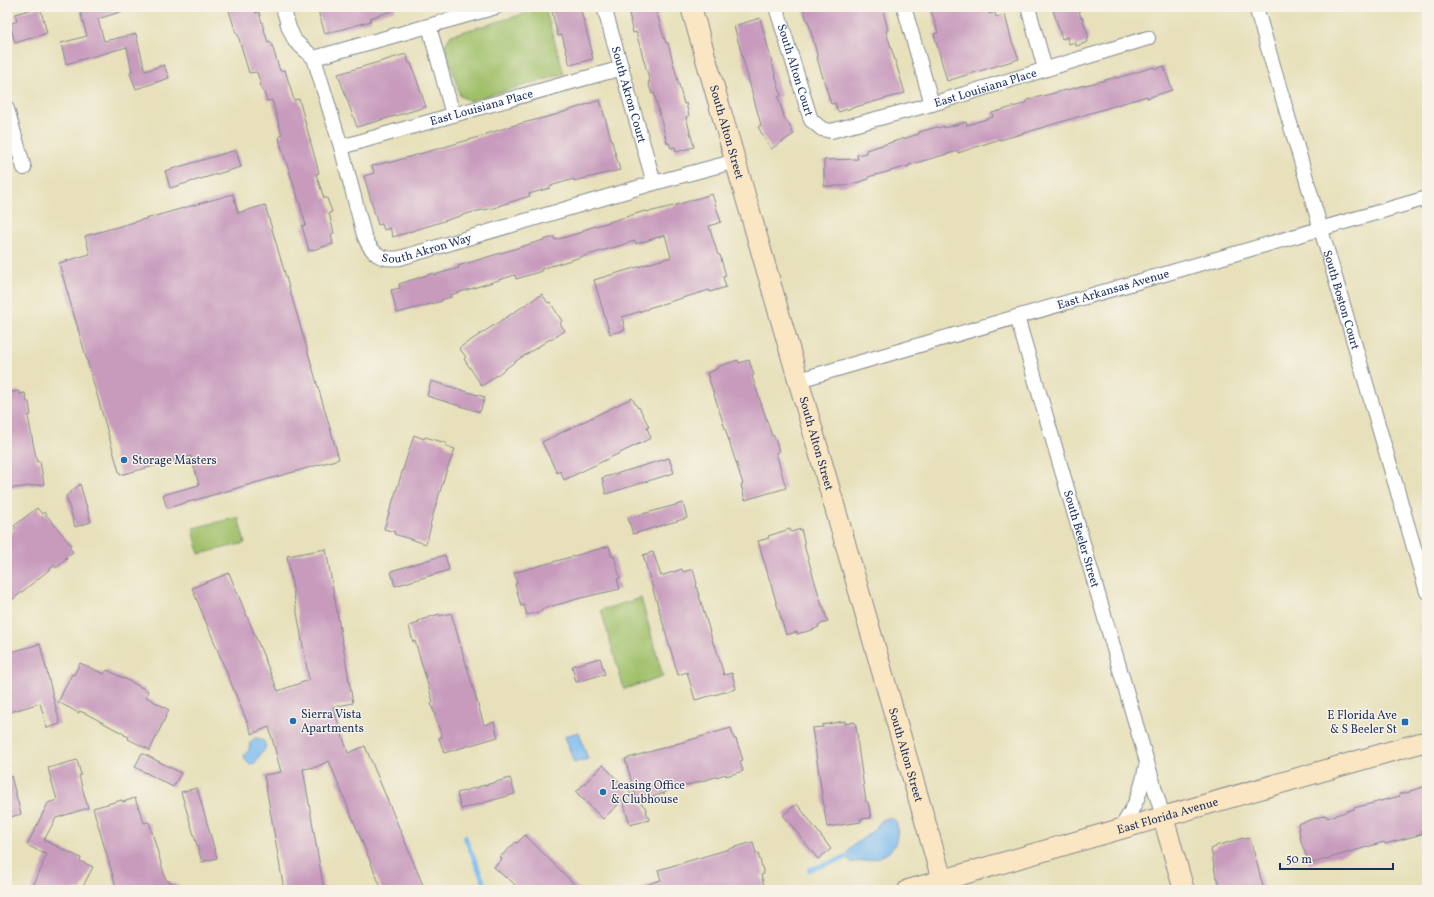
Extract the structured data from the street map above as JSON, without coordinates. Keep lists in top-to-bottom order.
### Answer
{
  "streets": {
    "street": [
      "South Alton Court",
      "East Louisiana Place",
      "South Akron Court",
      "South Alton Street",
      "South Akron Way",
      "East Arkansas Avenue",
      "South Boston Court",
      "South Beeler Street",
      "East Florida Avenue"
    ]
  },
  "crossings": [
    ["South Alton Court", "East Louisiana Place"],
    ["East Louisiana Place", "South Akron Court"],
    ["East Louisiana Place", "South Akron Way"],
    ["South Akron Court", "South Akron Way"],
    ["South Alton Street", "South Akron Way"],
    ["South Alton Street", "East Arkansas Avenue"],
    ["South Alton Street", "East Florida Avenue"],
    ["East Arkansas Avenue", "South Boston Court"],
    ["East Arkansas Avenue", "South Beeler Street"],
    ["South Beeler Street", "East Florida Avenue"]
  ],
  "places": {
    "other": ["Storage Masters", "Sierra Vista Apartments", "Leasing Office & Clubhouse"],
    "transit": ["E Florida Ave & S Beeler St"]
  },
  "scale_bar": "50 m"
}
